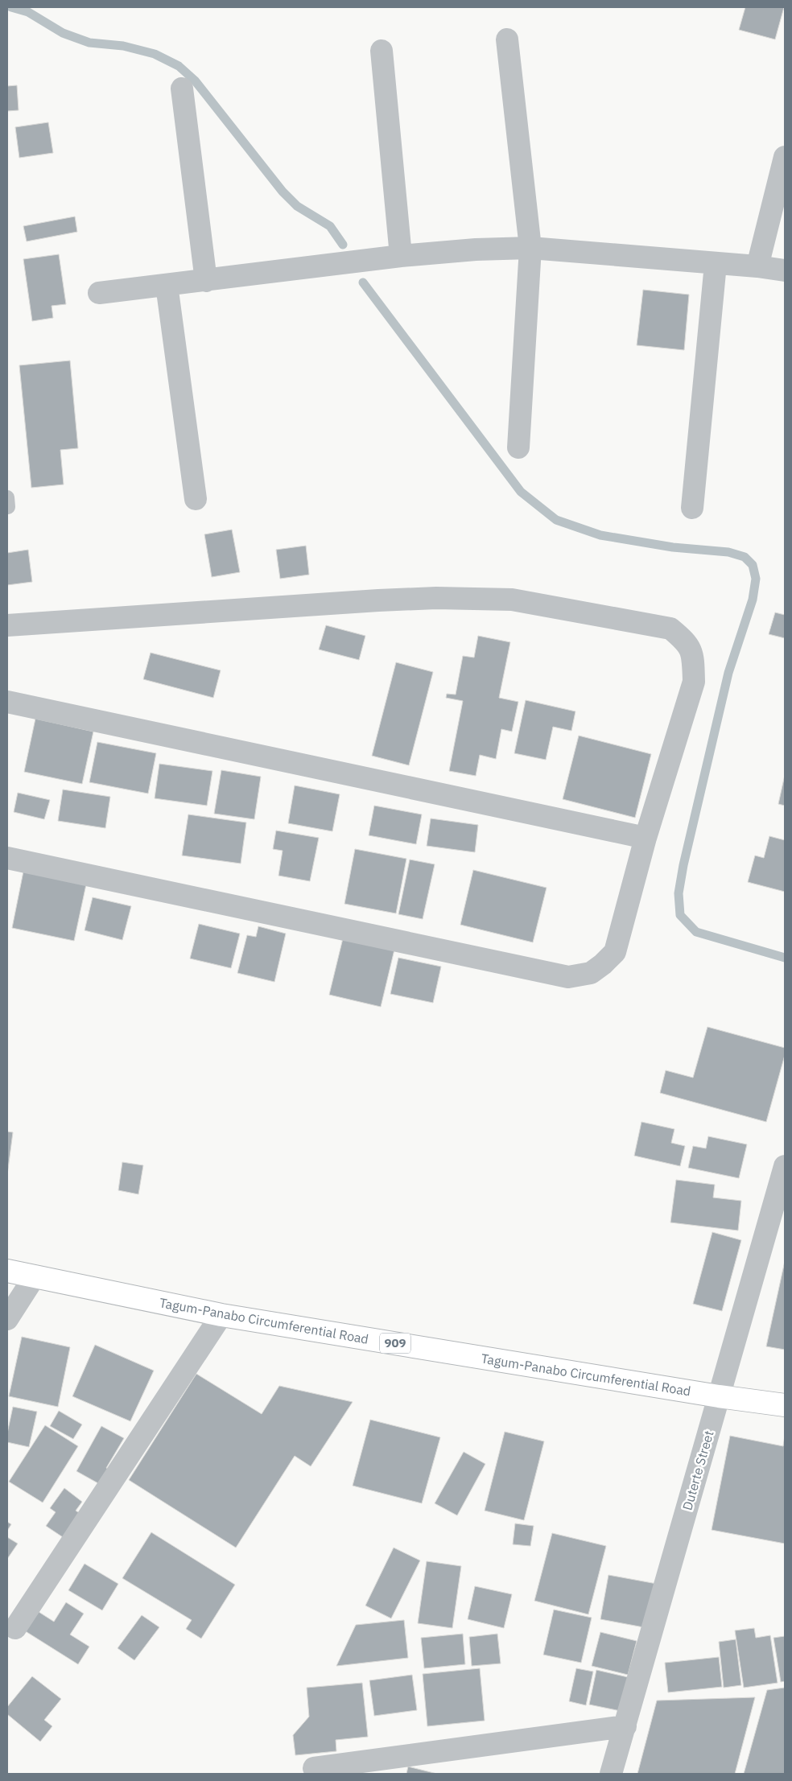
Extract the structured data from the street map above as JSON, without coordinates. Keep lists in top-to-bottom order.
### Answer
{
  "streets": {
    "main road": ["Tagum-Panabo Circumferential Road", "909"],
    "street": ["Duterte Street"]
  },
  "crossings": [
    ["Tagum-Panabo Circumferential Road", "Duterte Street"]
  ]
}
